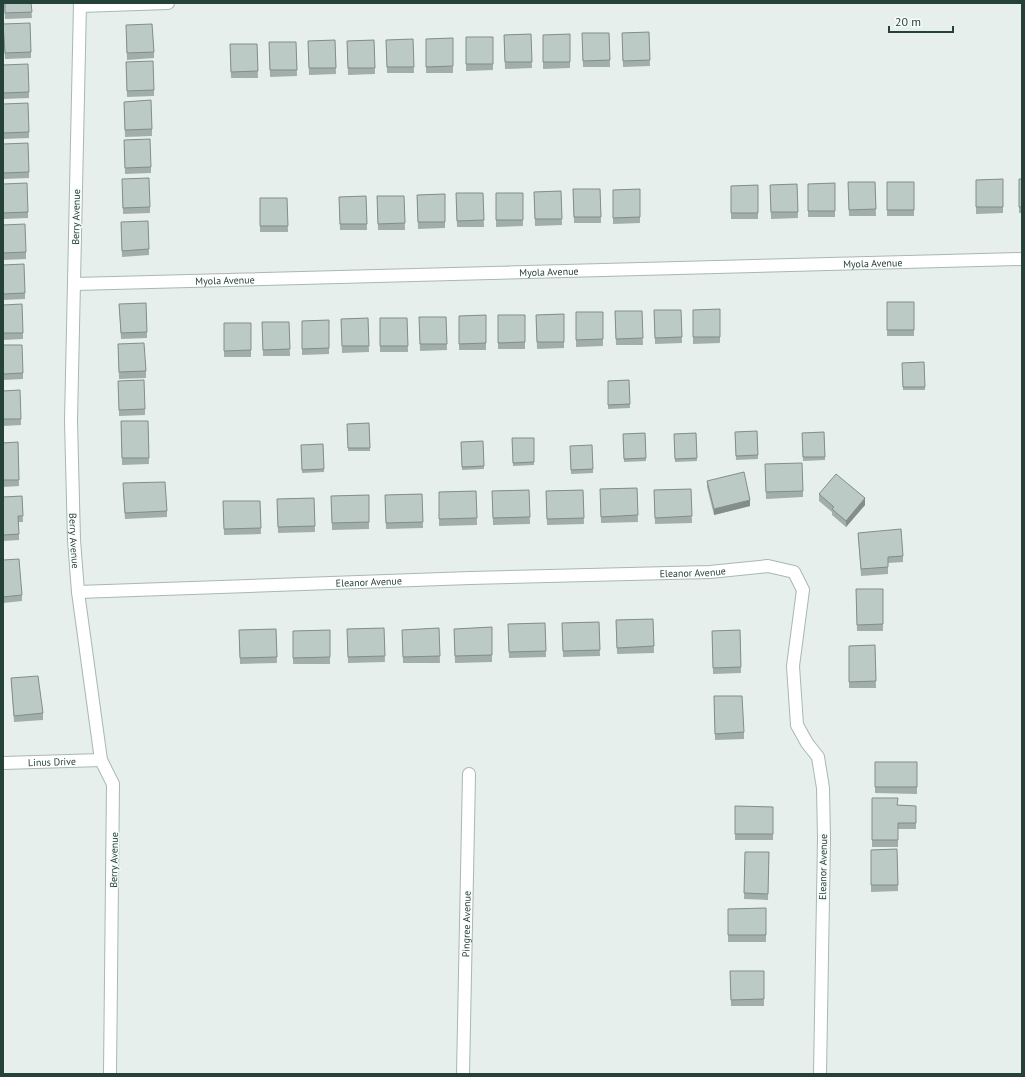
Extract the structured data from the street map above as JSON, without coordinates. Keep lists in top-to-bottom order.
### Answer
{
  "streets": {
    "street": [
      "Berry Avenue",
      "Myola Avenue",
      "Eleanor Avenue",
      "Linus Drive",
      "Pingree Avenue"
    ]
  },
  "crossings": [
    ["Berry Avenue", "Myola Avenue"],
    ["Berry Avenue", "Eleanor Avenue"],
    ["Berry Avenue", "Linus Drive"]
  ],
  "scale_bar": "20 m"
}
